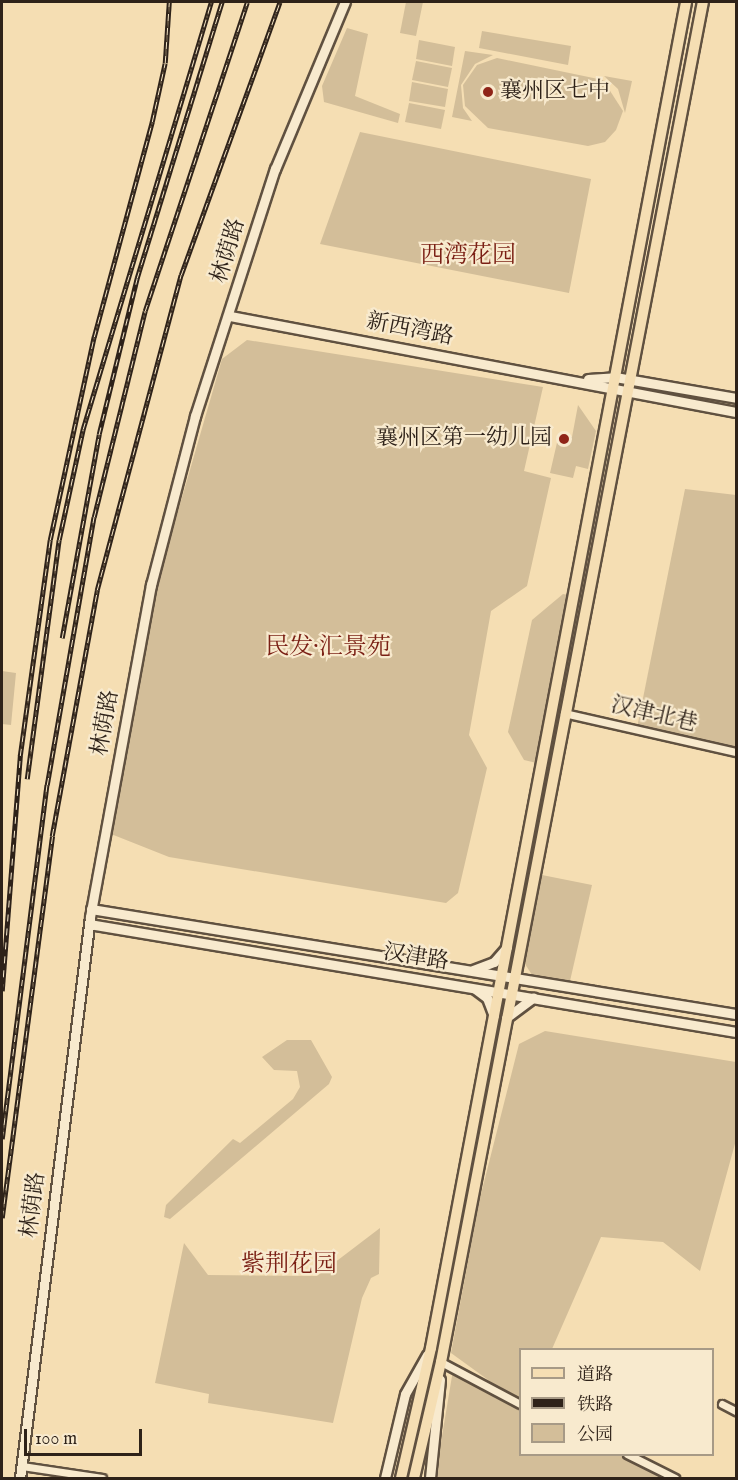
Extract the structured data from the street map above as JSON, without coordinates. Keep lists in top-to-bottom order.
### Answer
{
  "streets": {
    "street": [
      "林荫路",
      "新西湾路",
      "汉津北巷",
      "汉津路"
    ]
  },
  "crossings": [
    ["林荫路", "新西湾路"],
    ["林荫路", "汉津路"]
  ],
  "districts": ["西湾花园", "民发·汇景苑", "紫荆花园"],
  "places": ["襄州区七中", "襄州区第一幼儿园"],
  "legend": ["道路", "铁路", "公园"],
  "scale_bar": "100 m"
}
